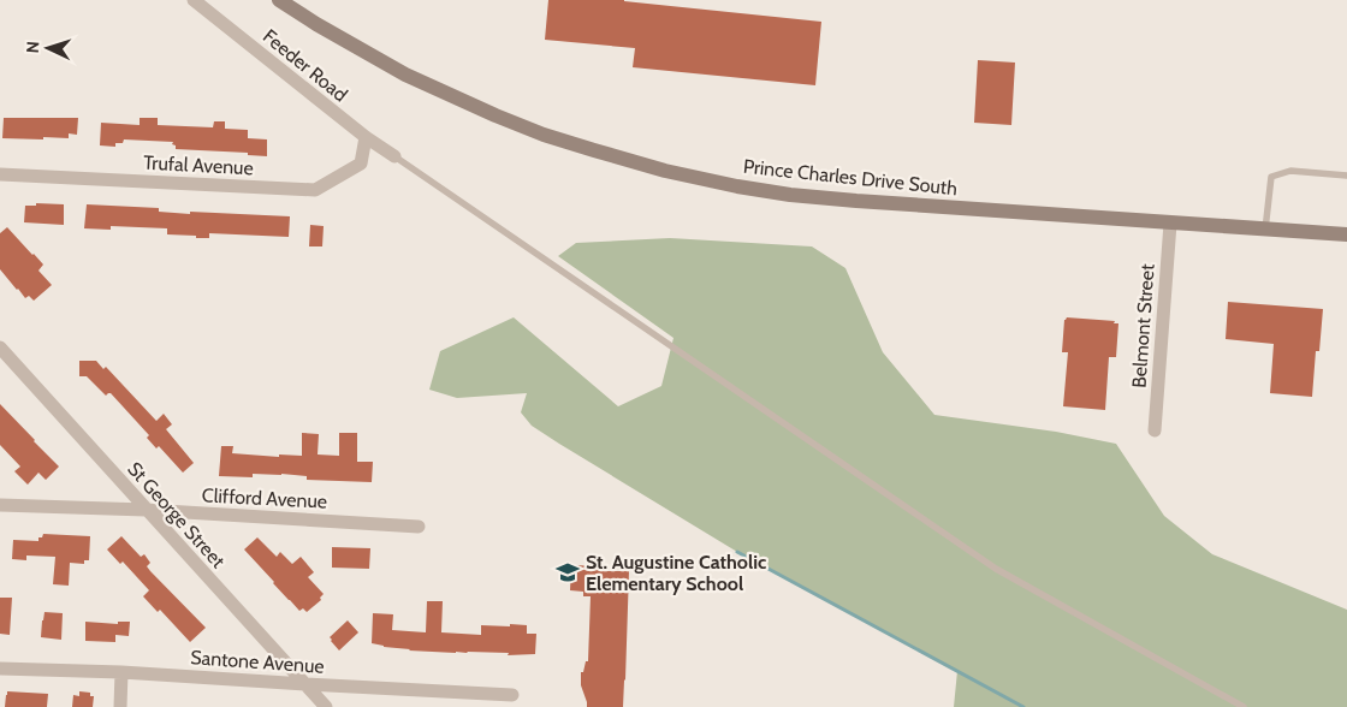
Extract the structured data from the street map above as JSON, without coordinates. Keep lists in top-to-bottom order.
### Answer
{
  "streets": {
    "main road": ["Prince Charles Drive South"],
    "street": [
      "Feeder Road",
      "Trufal Avenue",
      "Belmont Street",
      "Clifford Avenue",
      "St George Street",
      "Santone Avenue"
    ]
  },
  "crossings": [
    ["Feeder Road", "Trufal Avenue"],
    ["Prince Charles Drive South", "Belmont Street"],
    ["Clifford Avenue", "St George Street"],
    ["St George Street", "Santone Avenue"]
  ],
  "places": {
    "school or university": ["St. Augustine Catholic Elementary School"]
  },
  "north": "left"
}
